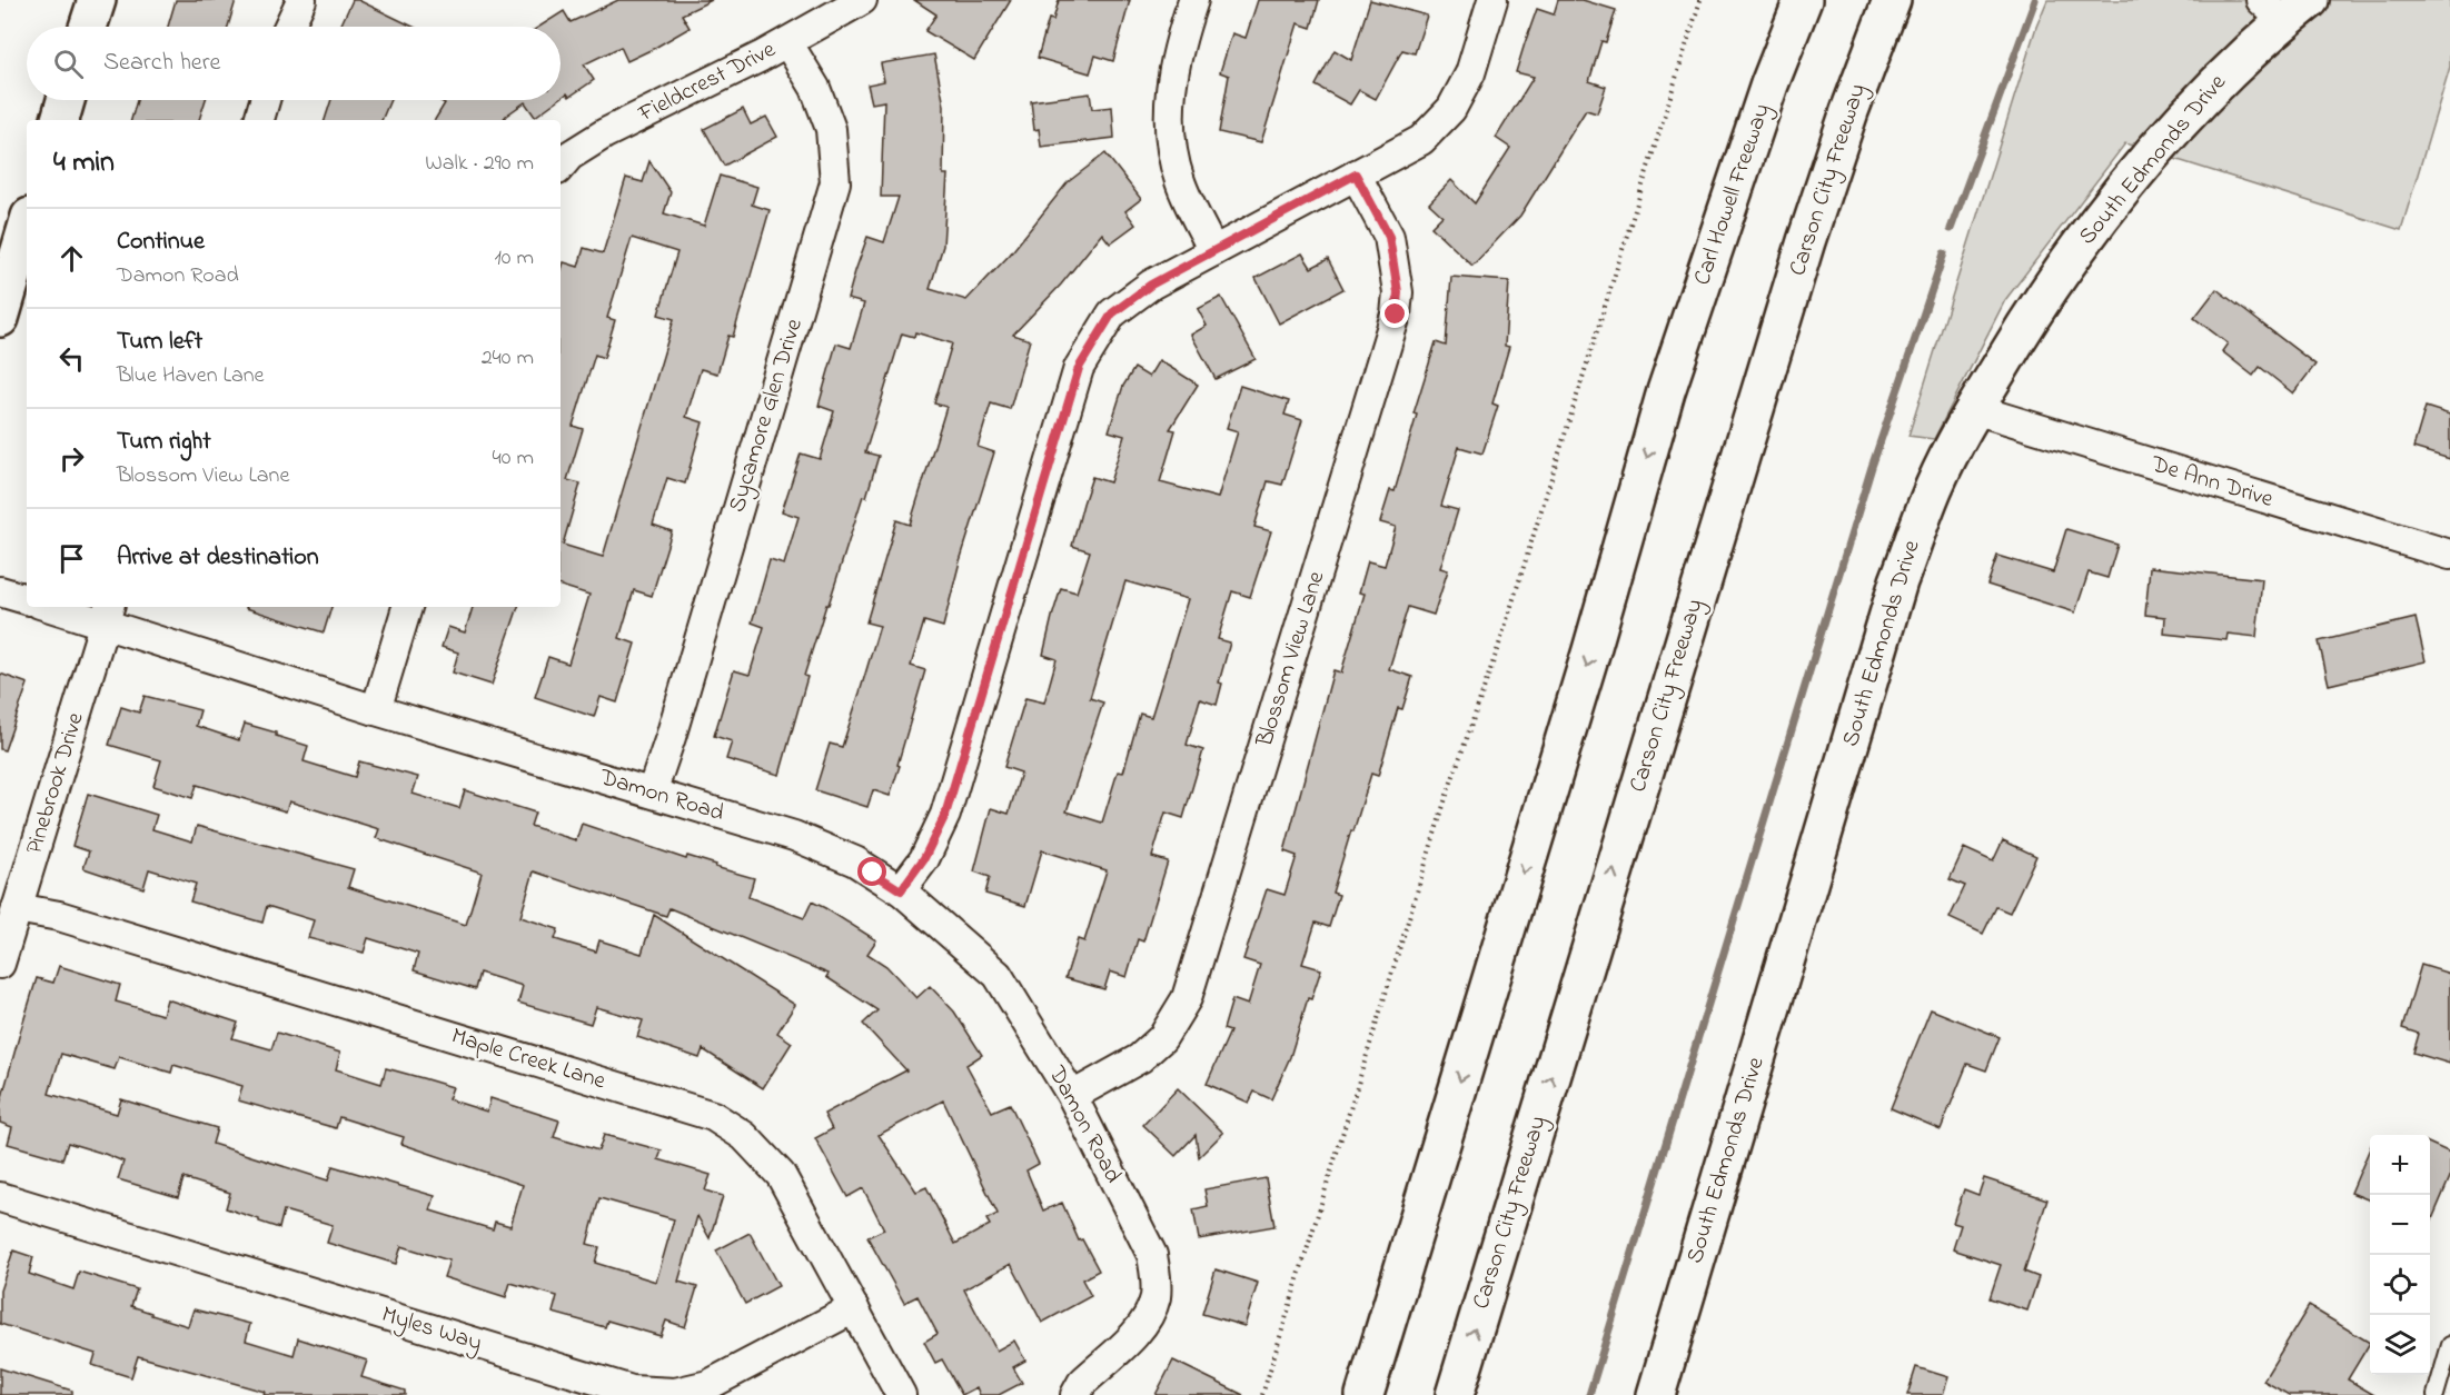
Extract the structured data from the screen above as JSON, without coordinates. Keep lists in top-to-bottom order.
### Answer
{
  "streets": {
    "main road": ["South Edmonds Drive", "Carson City Freeway", "Carl Howell Freeway"],
    "street": [
      "Fieldcrest Drive",
      "Sycamore Glen Drive",
      "De Ann Drive",
      "Blossom View Lane",
      "Pinebrook Drive",
      "Damon Road",
      "Maple Creek Lane",
      "Myles Way"
    ]
  },
  "crossings": [
    ["Fieldcrest Drive", "Sycamore Glen Drive"],
    ["South Edmonds Drive", "De Ann Drive"],
    ["Sycamore Glen Drive", "Damon Road"],
    ["Blossom View Lane", "Damon Road"],
    ["Pinebrook Drive", "Damon Road"],
    ["Pinebrook Drive", "Maple Creek Lane"],
    ["Maple Creek Lane", "Myles Way"]
  ],
  "page": {
    "search": "Search here",
    "heading": ["4 min", "Walk · 290 m"],
    "list": [
      ["Continue", "Damon Road", "10 m"],
      ["Turn left", "Blue Haven Lane", "240 m"],
      ["Turn right", "Blossom View Lane", "40 m"],
      "Arrive at destination"
    ],
    "map_buttons": ["+", "−"]
  }
}
